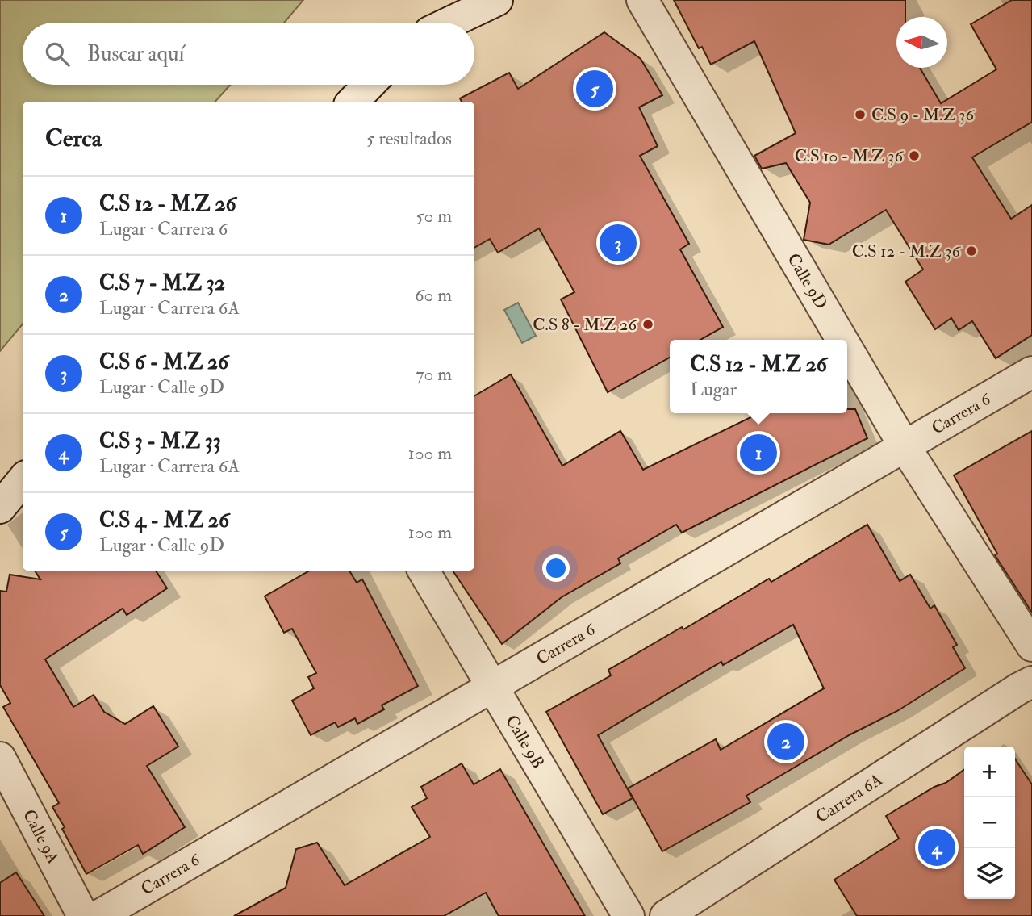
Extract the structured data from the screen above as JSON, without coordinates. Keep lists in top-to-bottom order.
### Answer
{
  "streets": {
    "street": [
      "Calle 9D",
      "Carrera 6",
      "Calle 9B",
      "Carrera 6A",
      "Calle 9A"
    ]
  },
  "crossings": [
    ["Calle 9D", "Carrera 6"],
    ["Carrera 6", "Calle 9B"]
  ],
  "places": [
    "C.S 9 - M.Z 36",
    "C.S 10 - M.Z 36",
    "C.S 12 - M.Z 36",
    "C.S 8 - M.Z 26"
  ],
  "north": "left",
  "page": {
    "search": "Buscar aquí",
    "pins": [
      "5",
      "3",
      "1",
      "2",
      "4"
    ],
    "heading": ["Cerca", "5 resultados"],
    "list": [
      {
        "mark": "1",
        "name": "C.S 12 - M.Z 26",
        "note": "Lugar · Carrera 6",
        "value": "50 m"
      },
      {
        "mark": "2",
        "name": "C.S 7 - M.Z 32",
        "note": "Lugar · Carrera 6A",
        "value": "60 m"
      },
      {
        "mark": "3",
        "name": "C.S 6 - M.Z 26",
        "note": "Lugar · Calle 9D",
        "value": "70 m"
      },
      {
        "mark": "4",
        "name": "C.S 3 - M.Z 33",
        "note": "Lugar · Carrera 6A",
        "value": "100 m"
      },
      {
        "mark": "5",
        "name": "C.S 4 - M.Z 26",
        "note": "Lugar · Calle 9D",
        "value": "100 m"
      }
    ],
    "popup": ["C.S 12 - M.Z 26", "Lugar"],
    "map_buttons": ["+", "−"]
  }
}
